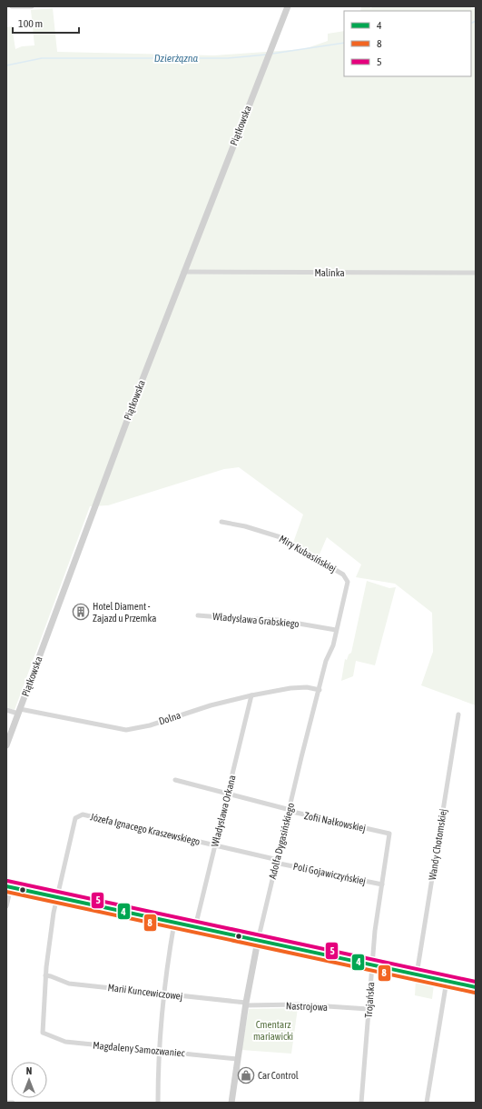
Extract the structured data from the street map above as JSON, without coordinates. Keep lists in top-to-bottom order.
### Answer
{
  "streets": {
    "main road": ["Piątkowska", "Adolfa Dygasińskiego"],
    "street": [
      "Malinka",
      "Miry Kubasińskiej",
      "Władysława Grabskiego",
      "Dolna",
      "Władysława Orkana",
      "Zofii Nałkowskiej",
      "Józefa Ignacego Kraszewskiego",
      "Wandy Chotomskiej",
      "Poli Gojawiczyńskiej",
      "Marii Kuncewiczowej",
      "Trojańska",
      "Nastrojowa",
      "Magdaleny Samozwaniec"
    ]
  },
  "crossings": [
    ["Piątkowska", "Malinka"],
    ["Piątkowska", "Dolna"],
    ["Miry Kubasińskiej", "Adolfa Dygasińskiego"],
    ["Władysława Grabskiego", "Adolfa Dygasińskiego"],
    ["Dolna", "Władysława Orkana"],
    ["Dolna", "Adolfa Dygasińskiego"],
    ["Władysława Orkana", "Zofii Nałkowskiej"],
    ["Władysława Orkana", "Józefa Ignacego Kraszewskiego"],
    ["Władysława Orkana", "Poli Gojawiczyńskiej"],
    ["Zofii Nałkowskiej", "Adolfa Dygasińskiego"],
    ["Zofii Nałkowskiej", "Trojańska"],
    ["Józefa Ignacego Kraszewskiego", "Poli Gojawiczyńskiej"],
    ["Józefa Ignacego Kraszewskiego", "Marii Kuncewiczowej"],
    ["Józefa Ignacego Kraszewskiego", "Magdaleny Samozwaniec"],
    ["Adolfa Dygasińskiego", "Poli Gojawiczyńskiej"],
    ["Adolfa Dygasińskiego", "Marii Kuncewiczowej"],
    ["Adolfa Dygasińskiego", "Nastrojowa"],
    ["Adolfa Dygasińskiego", "Magdaleny Samozwaniec"],
    ["Poli Gojawiczyńskiej", "Trojańska"],
    ["Marii Kuncewiczowej", "Nastrojowa"],
    ["Trojańska", "Nastrojowa"]
  ],
  "water": ["Dzierżązna"],
  "parks": ["Cmentarz mariawicki"],
  "places": {
    "building": ["Hotel Diament - Zajazd u Przemka"],
    "shop": ["Car Control"]
  },
  "lines": ["transit line 5", "transit line 4", "transit line 8"],
  "legend": ["4", "8", "5"],
  "scale_bar": "100 m",
  "north": "top"
}
